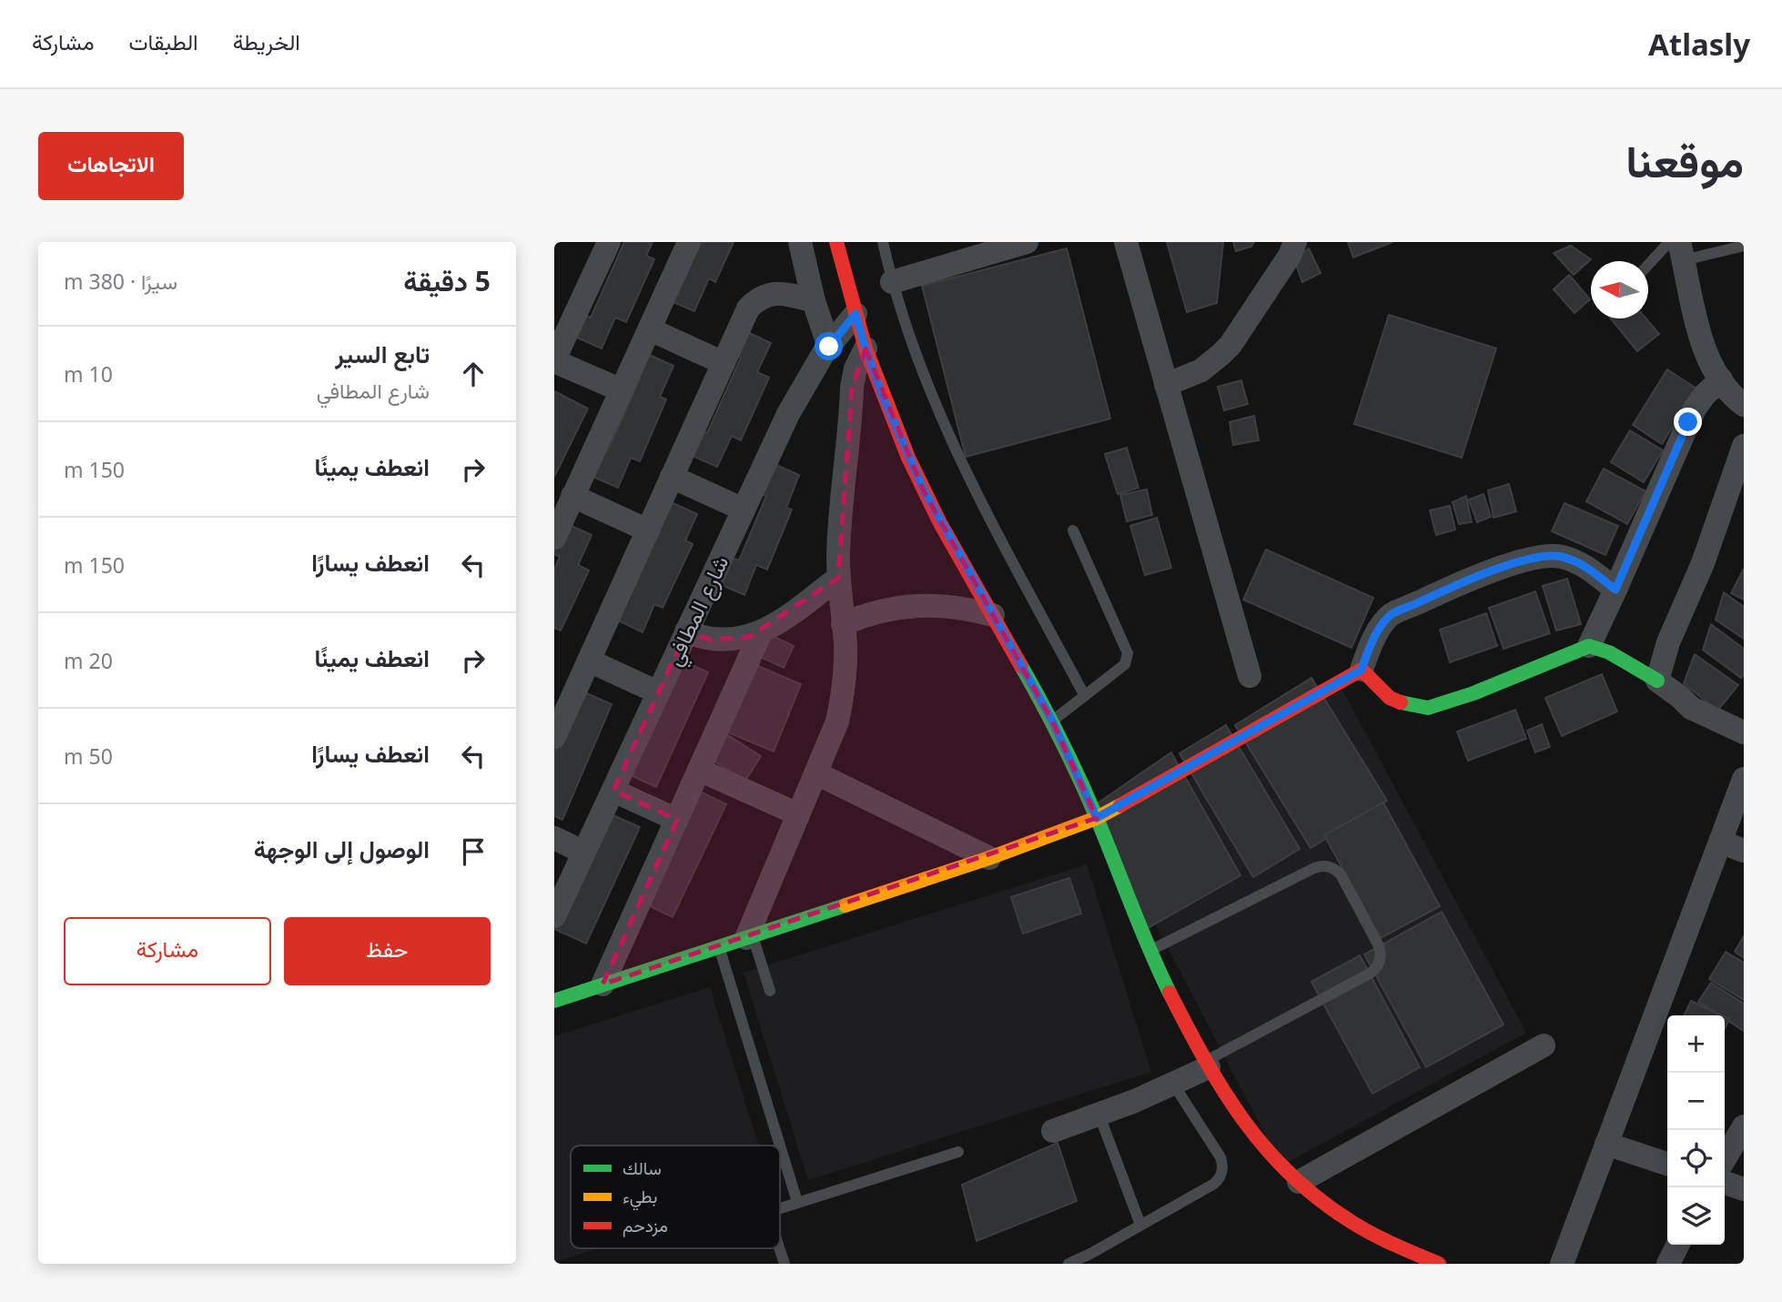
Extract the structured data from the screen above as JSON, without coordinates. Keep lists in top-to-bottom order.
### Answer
{
  "streets": {
    "street": ["شارع المطافي"]
  },
  "legend": ["سالك", "بطيء", "مزدحم"],
  "north": "left",
  "page": {
    "header": "Atlasly",
    "nav": ["الخريطة", "الطبقات", "مشاركة"],
    "title": "موقعنا",
    "buttons": [
      "الاتجاهات",
      ["حفظ", "مشاركة"]
    ],
    "heading": ["5 دقيقة", "سيرًا · 380 m"],
    "list": [
      ["تابع السير", "شارع المطافي", "10 m"],
      ["انعطف يمينًا", "150 m"],
      ["انعطف يسارًا", "150 m"],
      ["انعطف يمينًا", "20 m"],
      ["انعطف يسارًا", "50 m"],
      "الوصول إلى الوجهة"
    ],
    "map_buttons": ["+", "−"]
  }
}
